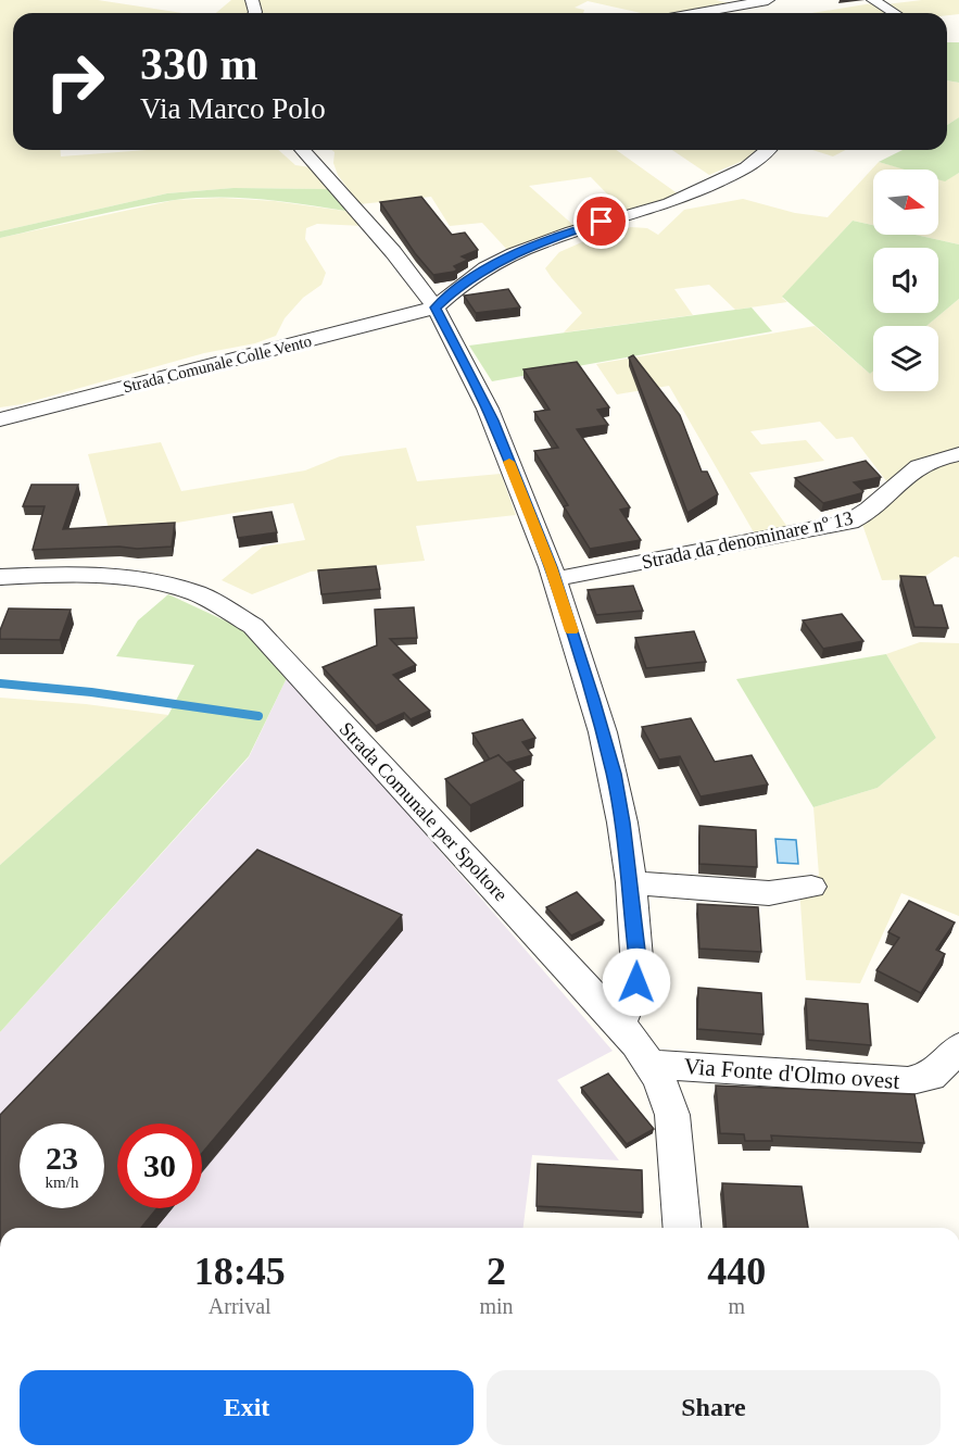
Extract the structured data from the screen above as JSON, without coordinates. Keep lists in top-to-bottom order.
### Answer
{
  "streets": {
    "street": [
      "Strada Comunale Colle Vento",
      "Strada da denominare nº 13",
      "Strada Comunale per Spoltore",
      "Via Fonte d'Olmo ovest"
    ]
  },
  "crossings": [
    ["Strada Comunale per Spoltore", "Via Fonte d'Olmo ovest"]
  ],
  "north": "right",
  "page": {
    "turn": ["330 m", "Via Marco Polo"],
    "speed": "23 km/h",
    "limit": "30",
    "eta": [
      "18:45",
      "Arrival",
      "2",
      "min",
      "440",
      "m"
    ],
    "buttons": ["Exit", "Share"]
  }
}
